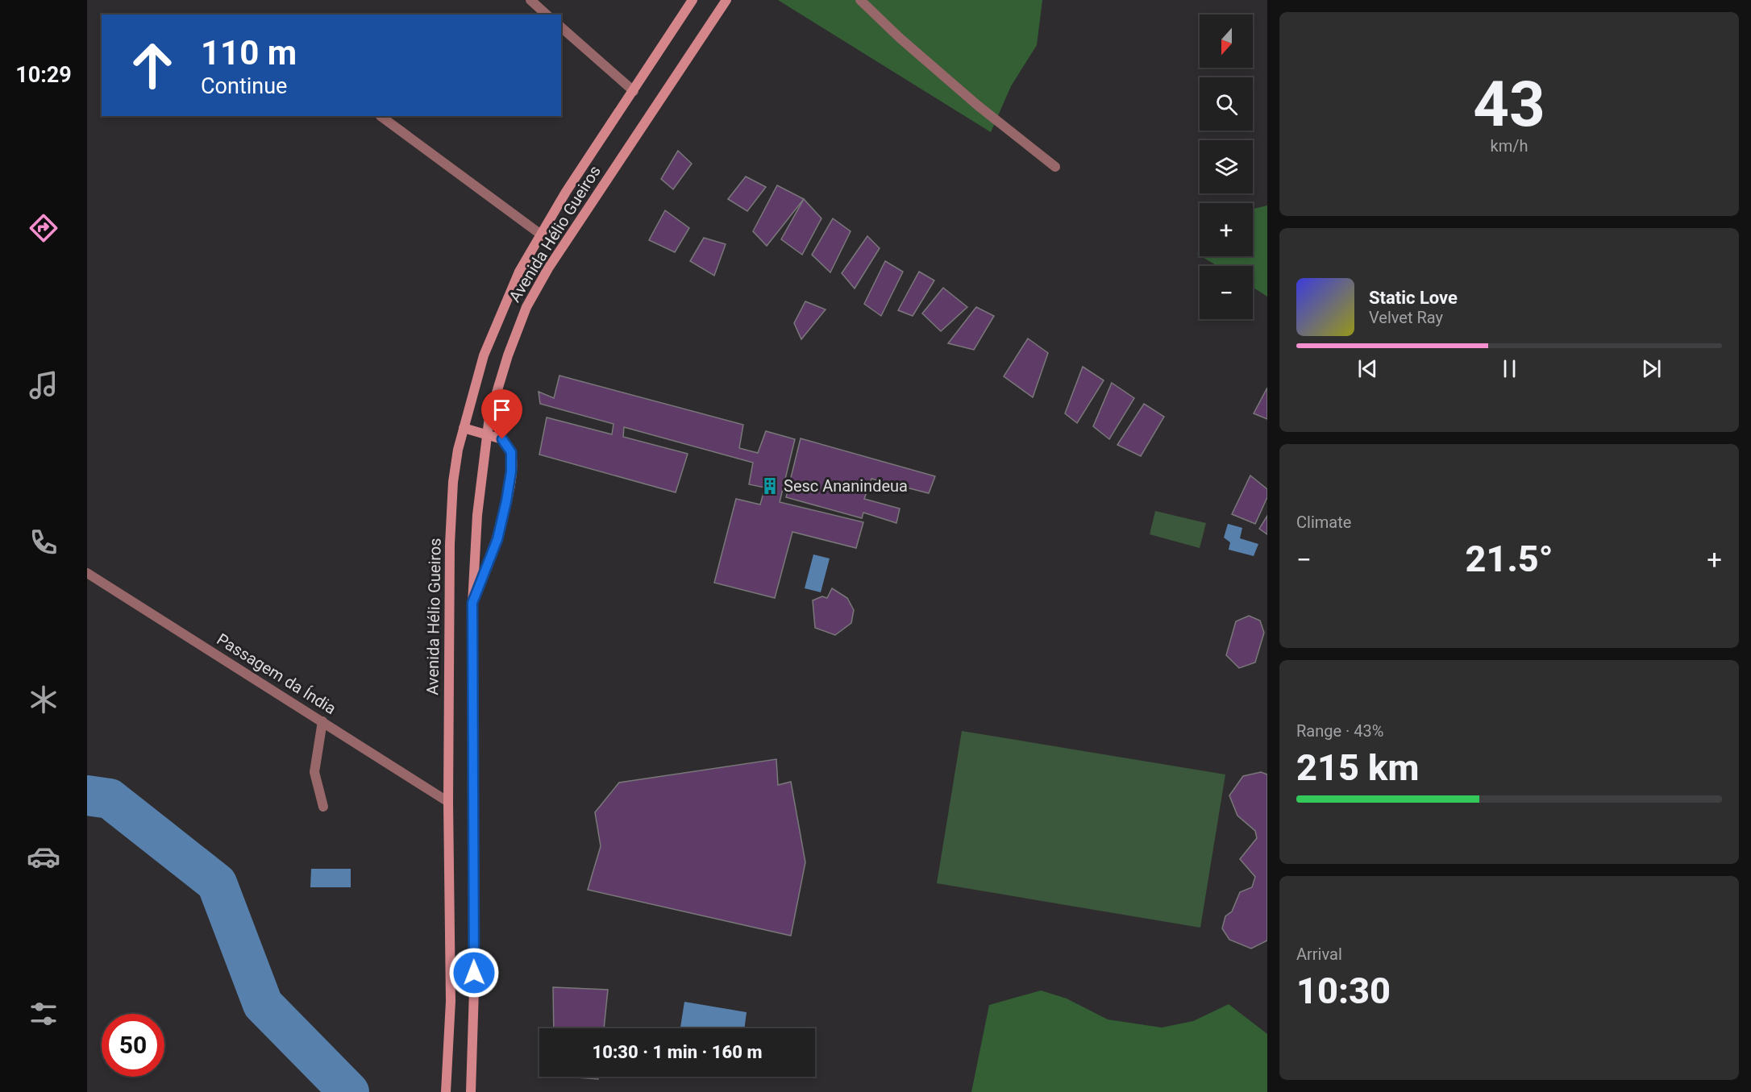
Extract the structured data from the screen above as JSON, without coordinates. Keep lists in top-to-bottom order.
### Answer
{
  "streets": {
    "main road": ["Avenida Hélio Gueiros"],
    "street": ["Passagem da Índia"]
  },
  "crossings": [
    ["Avenida Hélio Gueiros", "Passagem da Índia"]
  ],
  "places": {
    "building": ["Sesc Ananindeua"]
  },
  "north": "bottom",
  "page": {
    "tabs": "10:29",
    "tile": [
      ["43", "km/h"],
      "Climate",
      ["Range · 43%", "215 km"],
      ["Arrival", "10:30"]
    ],
    "map_buttons": ["+", "−"],
    "turn": ["110 m", "Continue"],
    "song": ["Static Love", "Velvet Ray"],
    "heat": ["−", "21.5°", "+"],
    "limit": "50",
    "trip": "10:30 · 1 min · 160 m"
  }
}
